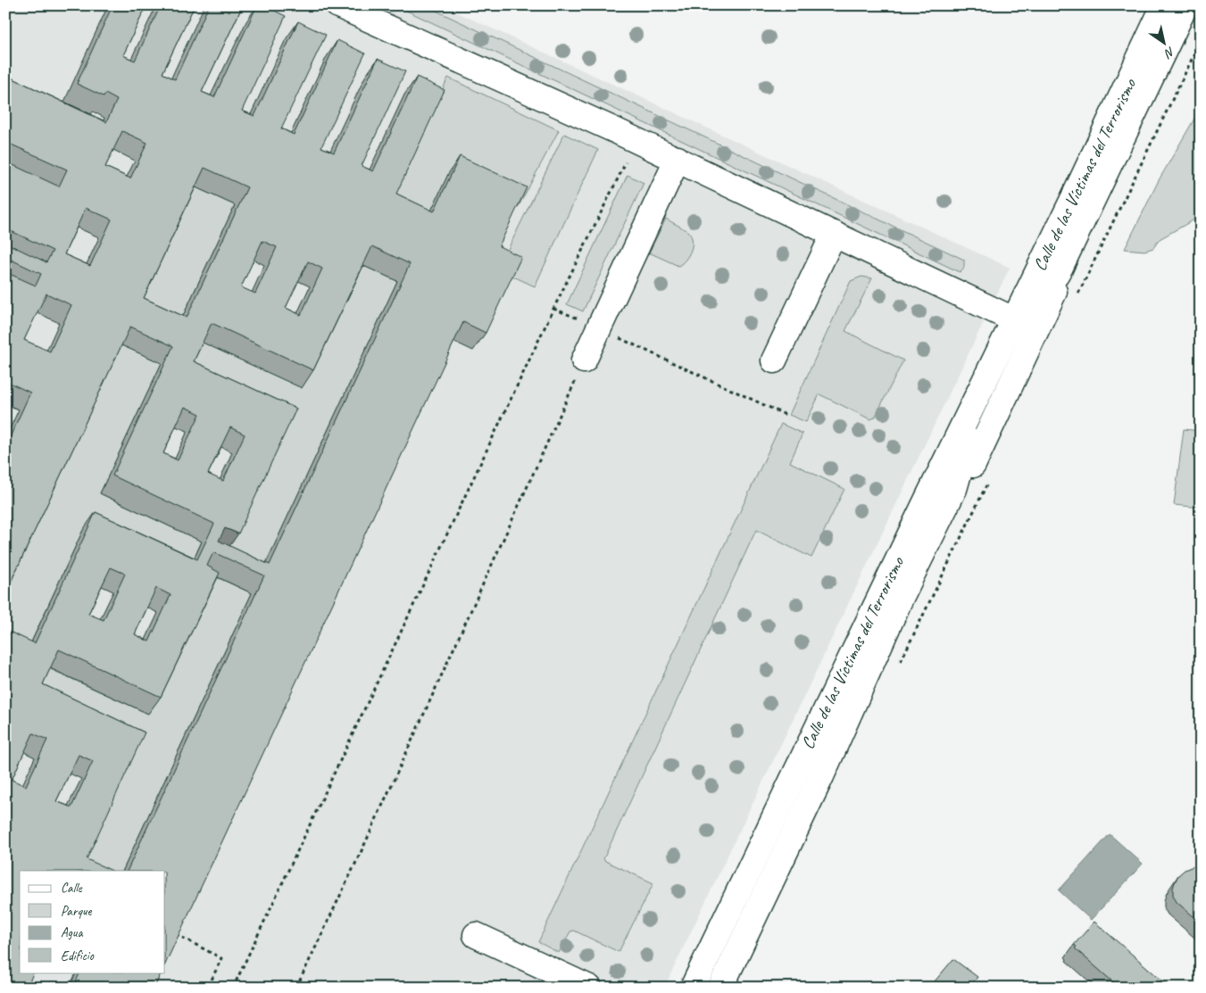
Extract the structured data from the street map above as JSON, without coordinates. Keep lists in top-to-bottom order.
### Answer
{
  "streets": {
    "street": ["Calle de las Víctimas del Terrorismo"]
  },
  "legend": [
    "Calle",
    "Parque",
    "Agua",
    "Edificio"
  ],
  "north": "bottom right"
}
